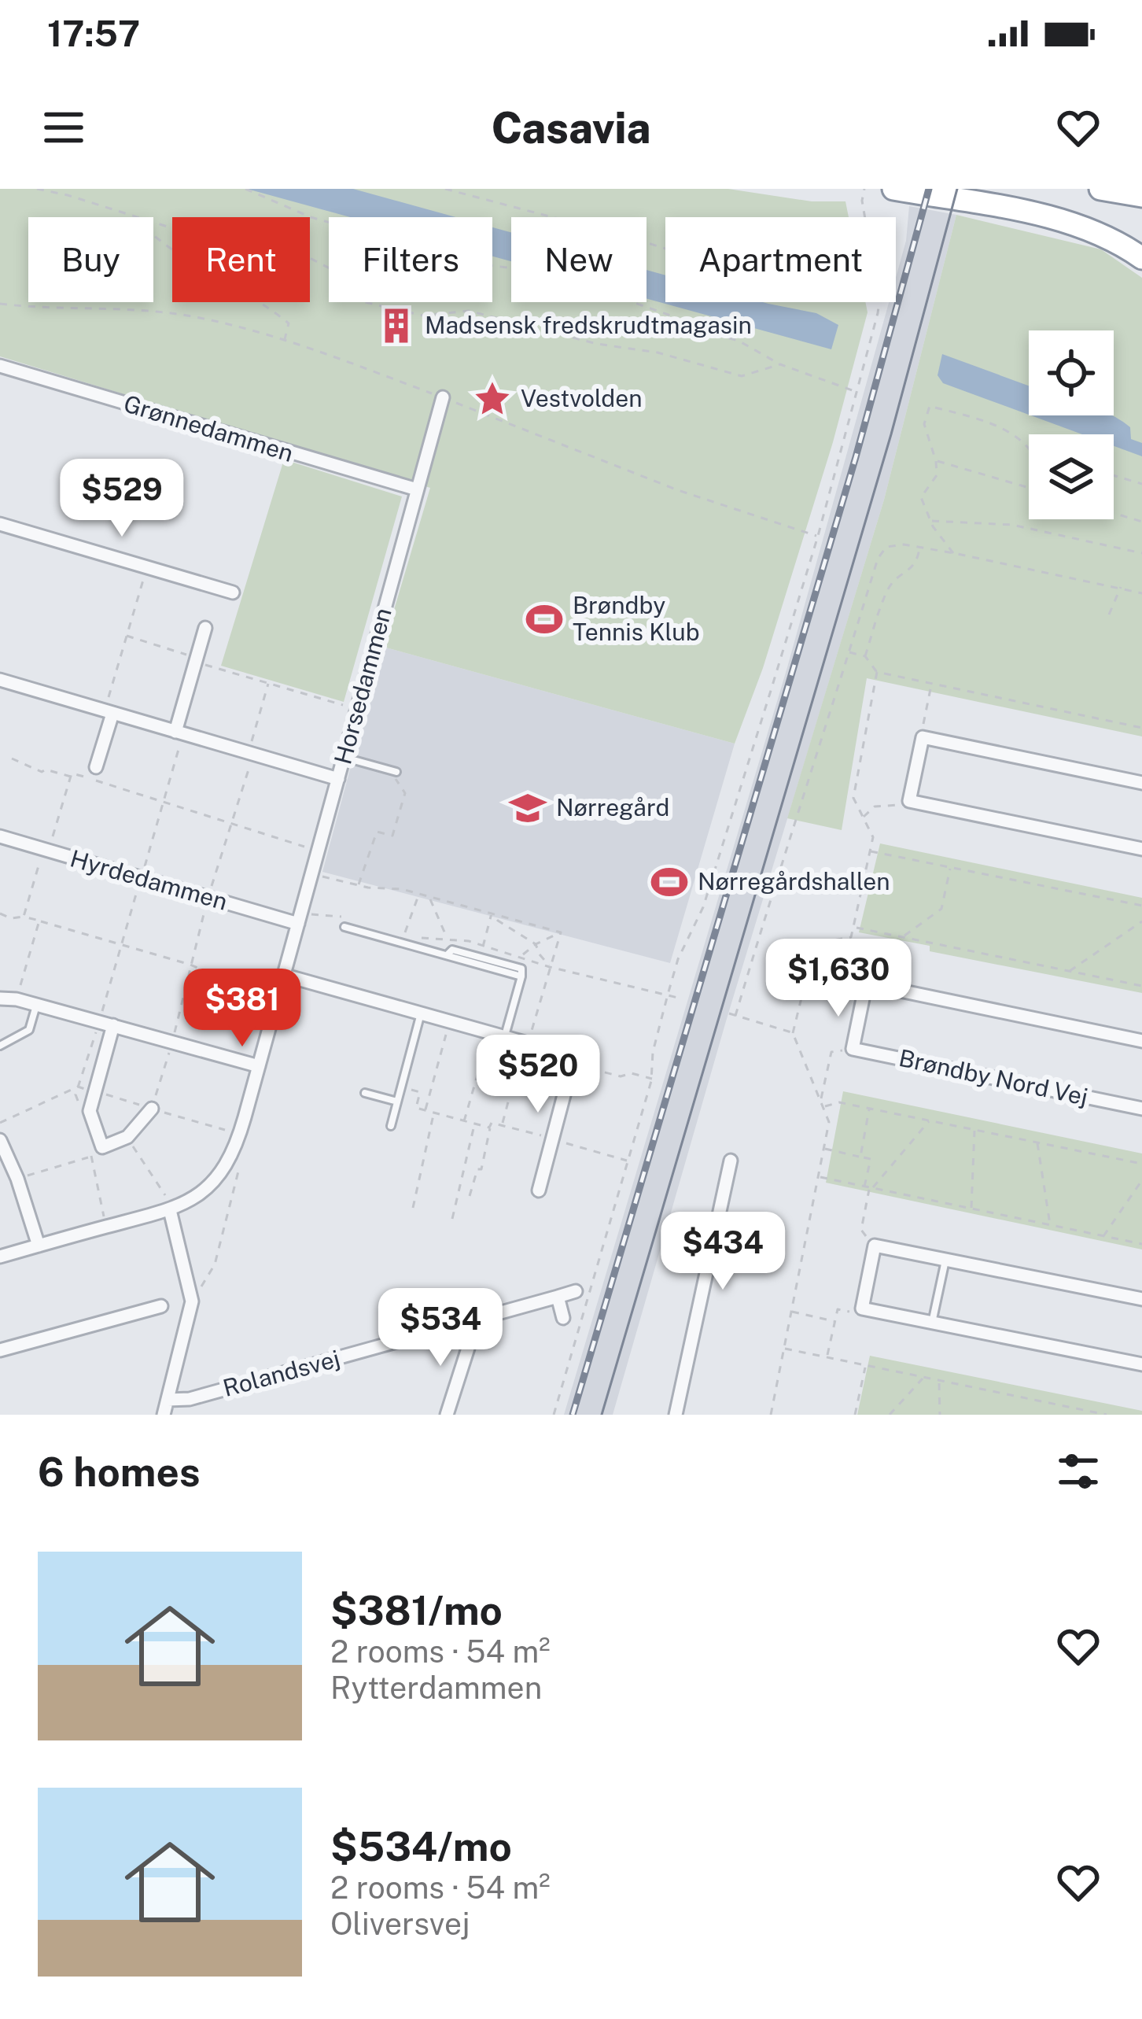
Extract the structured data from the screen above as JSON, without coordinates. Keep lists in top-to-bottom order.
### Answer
{
  "streets": {
    "street": [
      "Grønnedammen",
      "Horsedammen",
      "Hyrdedammen",
      "Brøndby Nord Vej",
      "Rolandsvej"
    ]
  },
  "crossings": [
    ["Grønnedammen", "Horsedammen"],
    ["Horsedammen", "Hyrdedammen"]
  ],
  "places": {
    "building": ["Madsensk fredskrudtmagasin"],
    "place": ["Vestvolden"],
    "sports": ["Brøndby Tennis Klub", "Nørregårdshallen"],
    "school or university": ["Nørregård"]
  },
  "page": {
    "status": "17:57",
    "header": "Casavia",
    "chip": [
      "Buy",
      "Rent",
      "Filters",
      "New",
      "Apartment"
    ],
    "price": [
      "$529",
      "$1,630",
      "$381",
      "$520",
      "$434",
      "$534"
    ],
    "heading": "6 homes",
    "list": [
      {
        "name": "$381/mo",
        "note": "2 rooms · 54 m² · Rytterdammen"
      },
      {
        "name": "$534/mo",
        "note": "2 rooms · 54 m² · Oliversvej"
      }
    ]
  }
}
